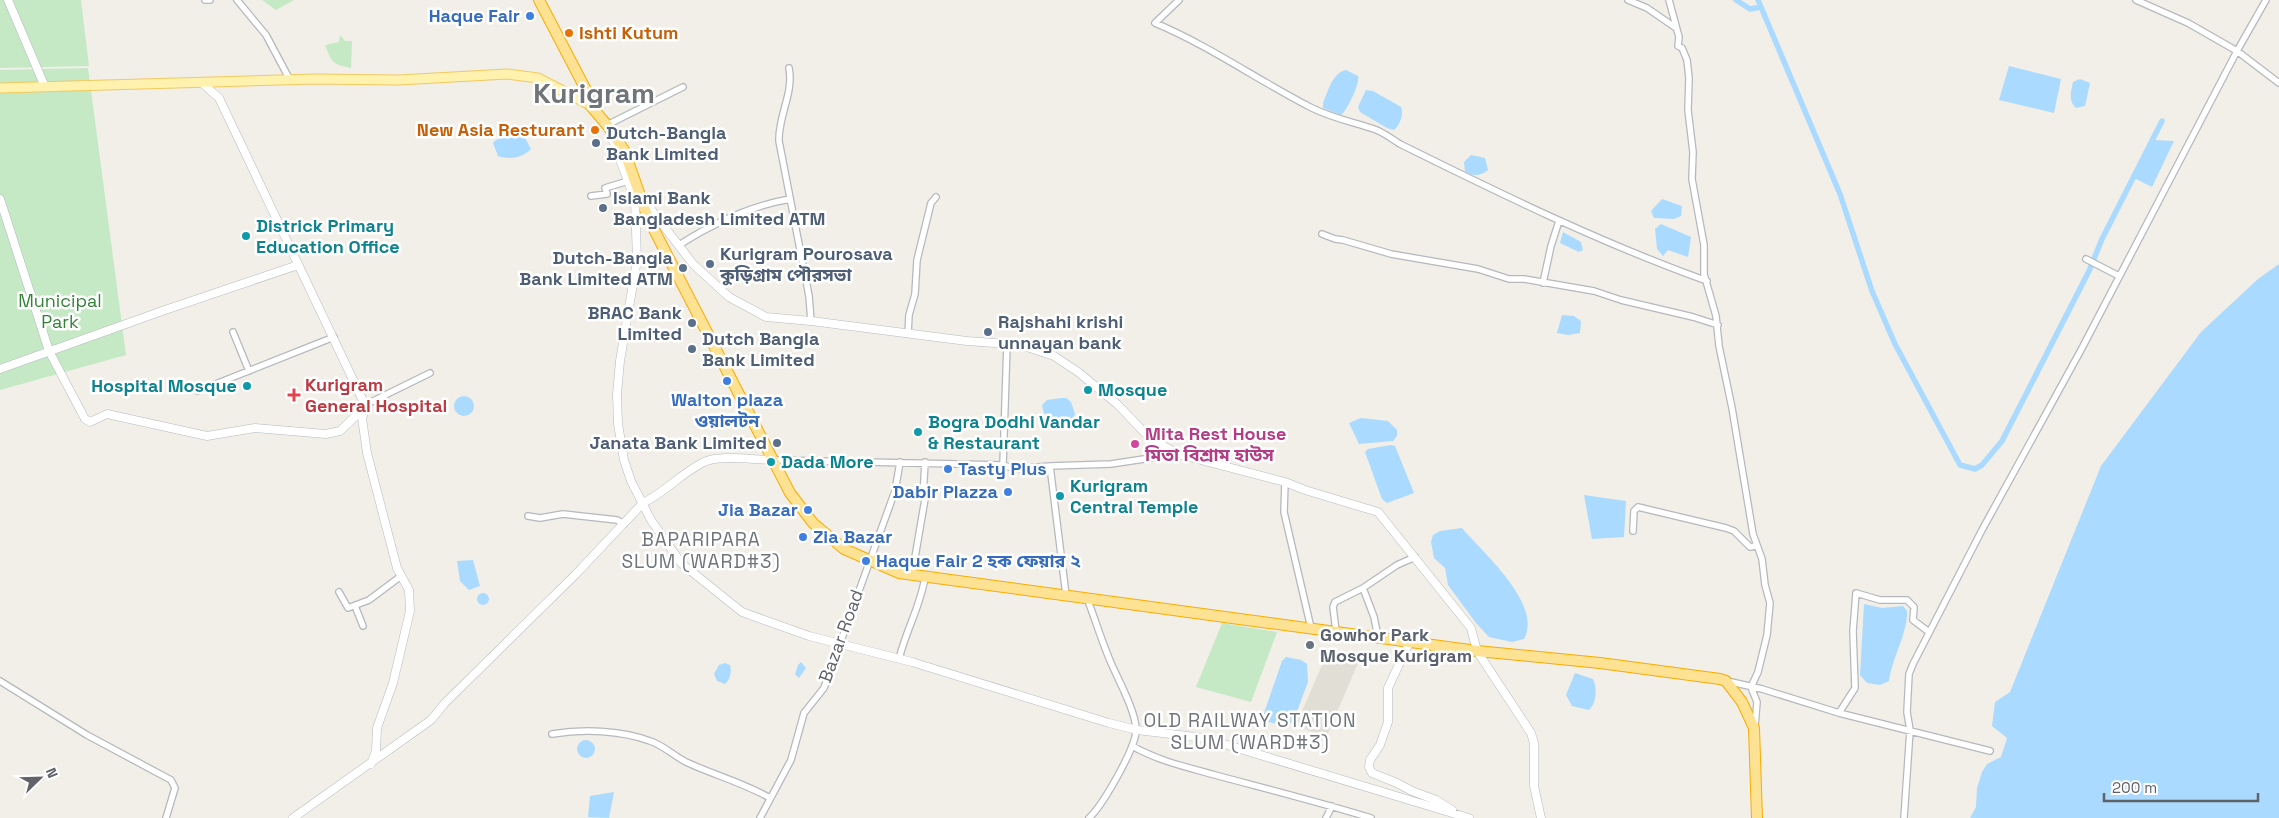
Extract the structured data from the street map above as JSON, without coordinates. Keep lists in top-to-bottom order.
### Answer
{
  "streets": {
    "street": ["Bazar Road"]
  },
  "districts": ["Kurigram", "BAPARIPARA SLUM (WARD#3)", "OLD RAILWAY STATION SLUM (WARD#3)"],
  "parks": ["Municipal Park"],
  "places": {
    "other": [
      "Haque Fair",
      "Ishti Kutum",
      "New Asia Resturant",
      "Dutch-Bangla Bank Limited",
      "Islami Bank Bangladesh Limited ATM",
      "Districk Primary Education Office",
      "Kurigram Pourosava কুড়িগ্রাম পৌরসভা",
      "Dutch-Bangla Bank Limited ATM",
      "BRAC Bank Limited",
      "Rajshahi krishi unnayan bank",
      "Dutch Bangla Bank Limited",
      "Walton plaza ওয়ালটন",
      "Hospital Mosque",
      "Mosque",
      "Bogra Dodhi Vandar & Restaurant",
      "Janata Bank Limited",
      "Mita Rest House মিতা বিশ্রাম হাউস",
      "Dada More",
      "Tasty Plus",
      "Dabir Plazza",
      "Kurigram Central Temple",
      "Jia Bazar",
      "Zia Bazar",
      "Haque Fair 2 হক ফেয়ার ২",
      "Gowhor Park Mosque Kurigram"
    ],
    "health": ["Kurigram General Hospital"]
  },
  "scale_bar": "200 m",
  "north": "top right"
}
